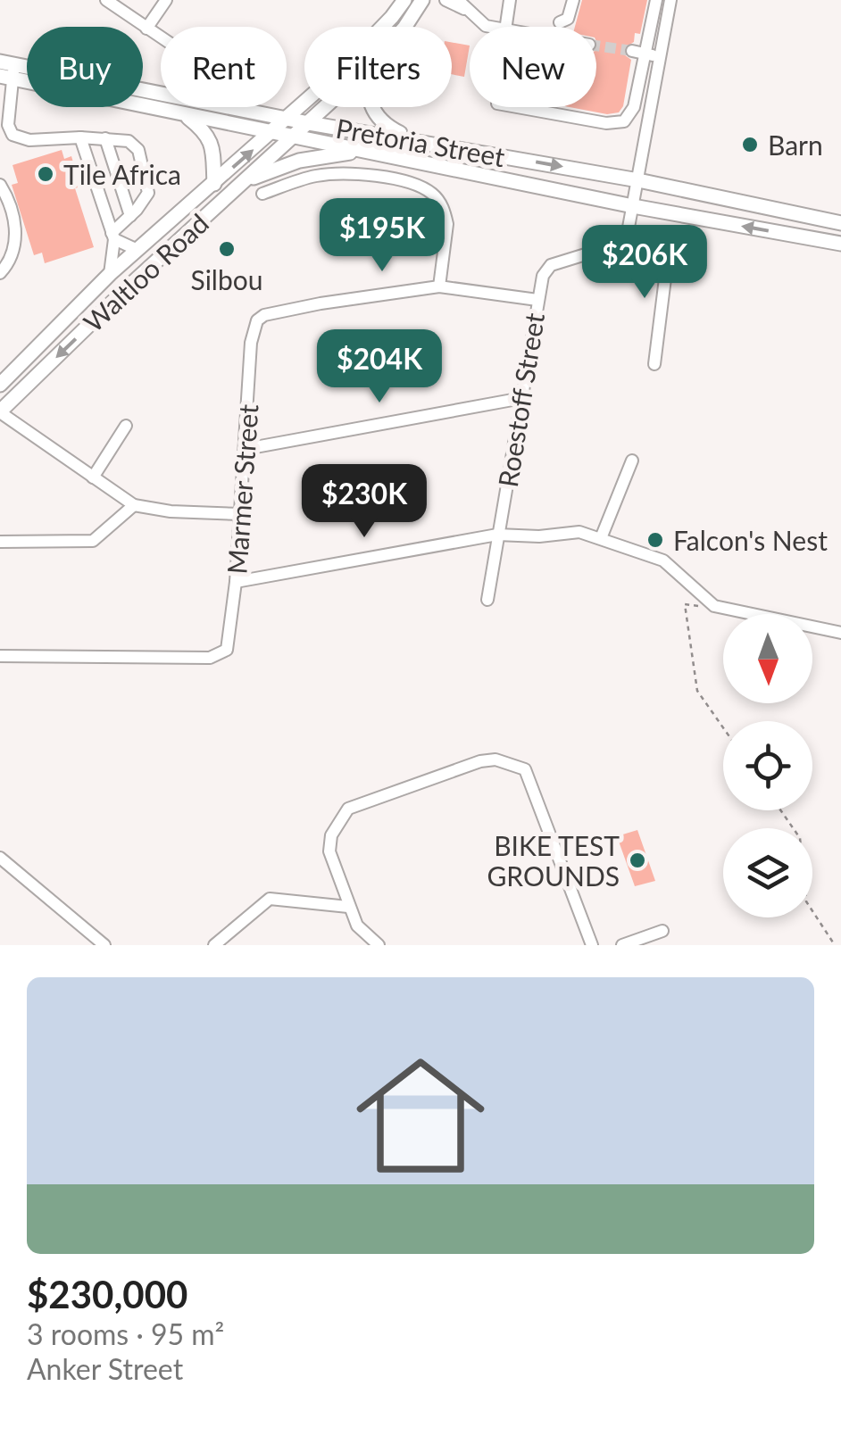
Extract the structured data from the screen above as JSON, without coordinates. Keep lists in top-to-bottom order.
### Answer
{
  "streets": {
    "main road": ["Pretoria Street", "Waltloo Road"],
    "street": ["Roestoff Street", "Marmer Street"]
  },
  "crossings": [
    ["Pretoria Street", "Waltloo Road"]
  ],
  "places": [
    "Barn",
    "Tile Africa",
    "Silbou",
    "Falcon's Nest",
    "BIKE TEST GROUNDS"
  ],
  "north": "bottom",
  "page": {
    "chip": [
      "Buy",
      "Rent",
      "Filters",
      "New"
    ],
    "price": [
      "$195K",
      "$206K",
      "$204K",
      "$230K"
    ],
    "list": [
      {
        "name": "$230,000",
        "note": "3 rooms · 95 m² · Anker Street"
      }
    ]
  }
}
